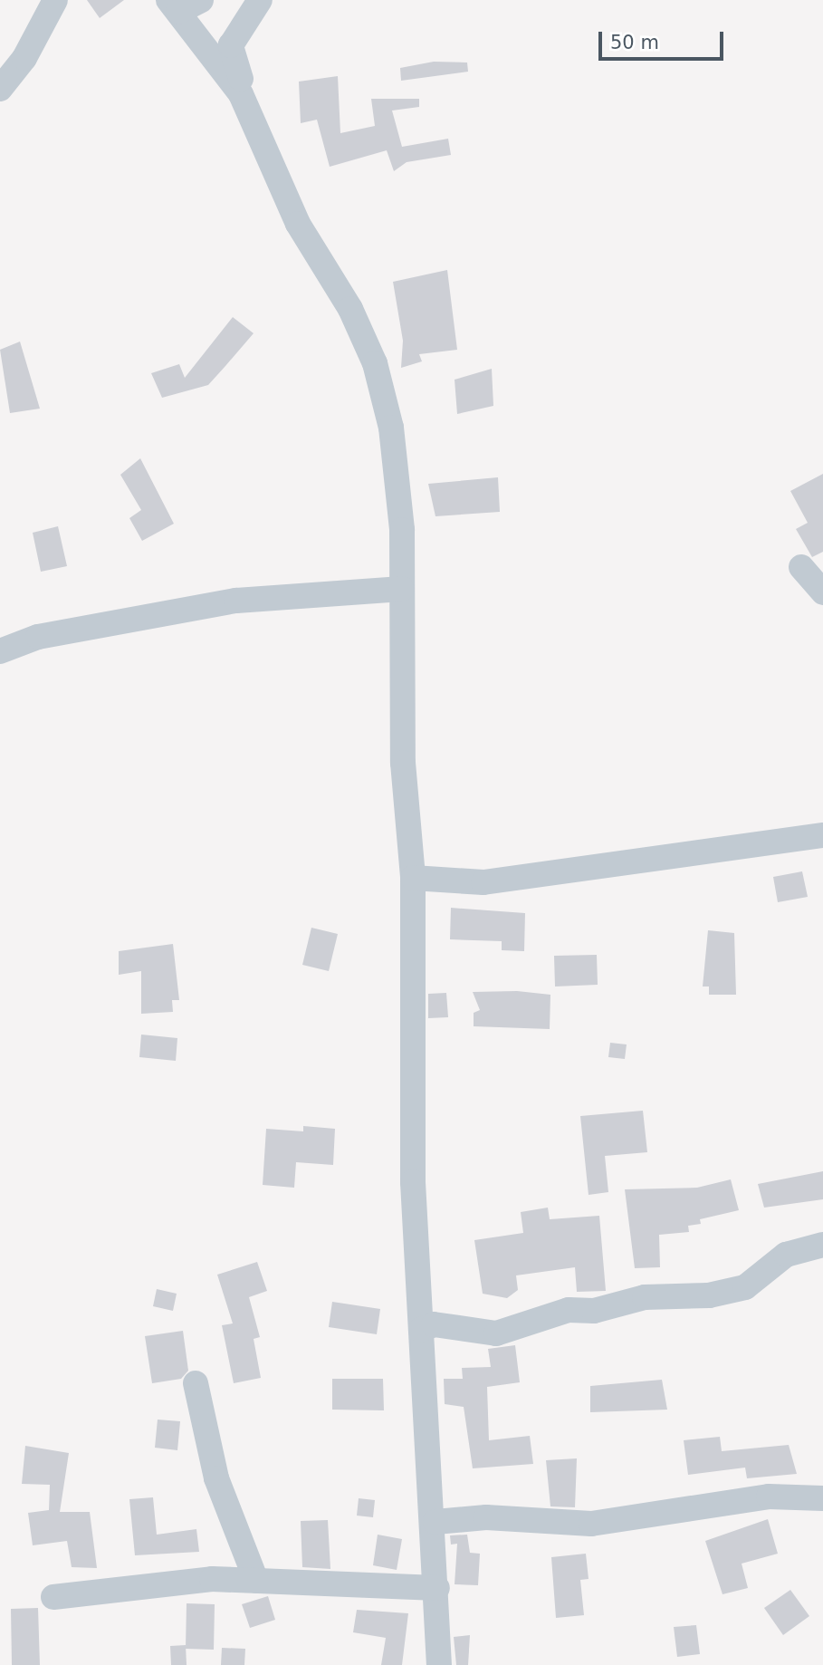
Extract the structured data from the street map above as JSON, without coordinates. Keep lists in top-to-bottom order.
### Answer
{
  "scale_bar": "50 m"
}
